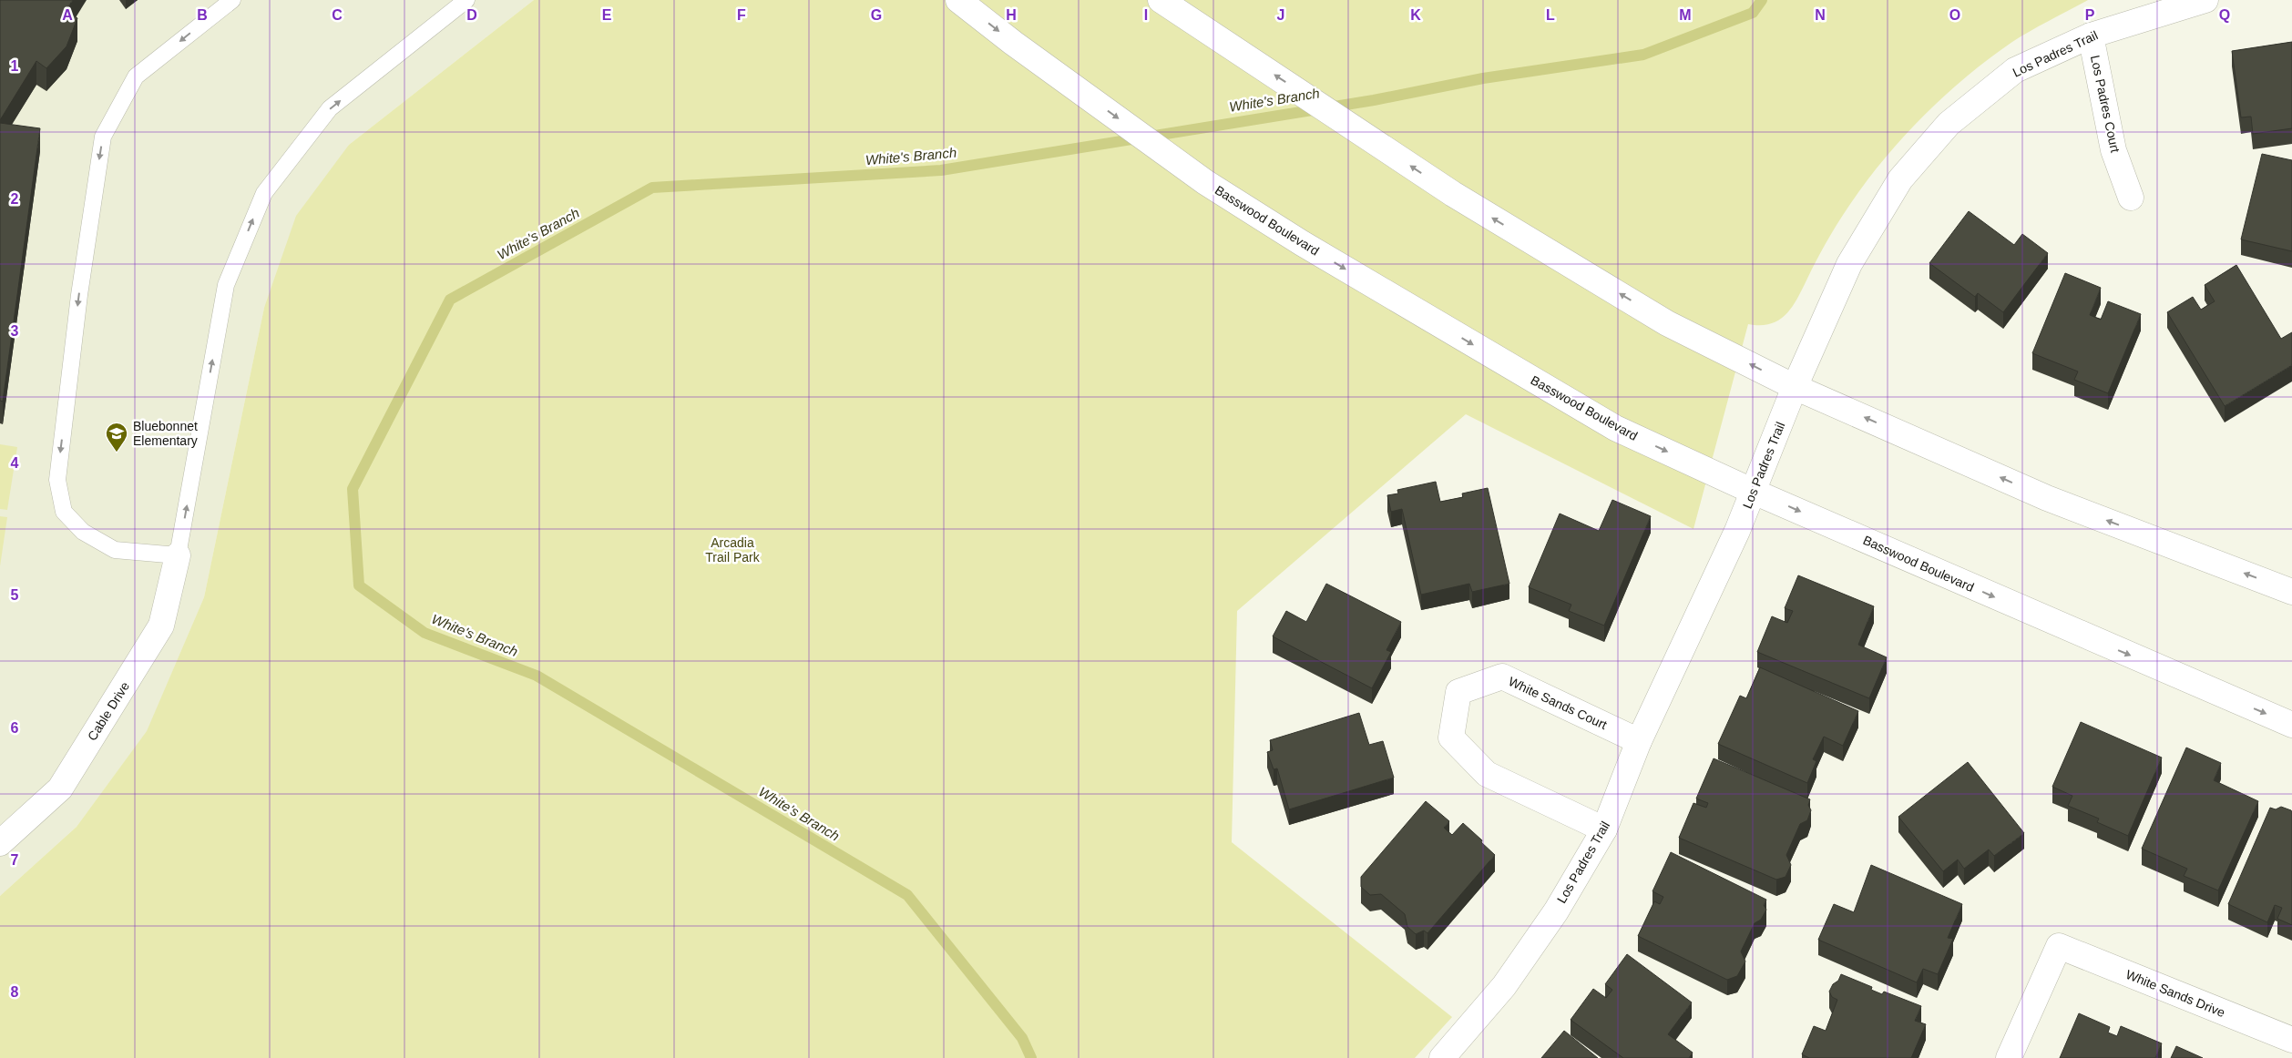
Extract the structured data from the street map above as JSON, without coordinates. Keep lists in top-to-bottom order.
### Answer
{
  "streets": {
    "main road": [
      "Los Padres Trail",
      "Los Padres Court",
      "Basswood Boulevard",
      "White Sands Court",
      "Cable Drive",
      "White Sands Drive"
    ]
  },
  "crossings": [
    ["Los Padres Trail", "Los Padres Court"],
    ["Los Padres Trail", "Basswood Boulevard"],
    ["Los Padres Trail", "White Sands Court"]
  ],
  "water": ["White's Branch"],
  "parks": ["Arcadia Trail Park"],
  "places": {
    "school or university": ["Bluebonnet Elementary"]
  },
  "grid": {
    "columns": [
      "A",
      "B",
      "C",
      "D",
      "E",
      "F",
      "G",
      "H",
      "I",
      "J",
      "K",
      "L",
      "M",
      "N",
      "O",
      "P",
      "Q"
    ],
    "rows": [
      "1",
      "2",
      "3",
      "4",
      "5",
      "6",
      "7",
      "8"
    ]
  }
}
